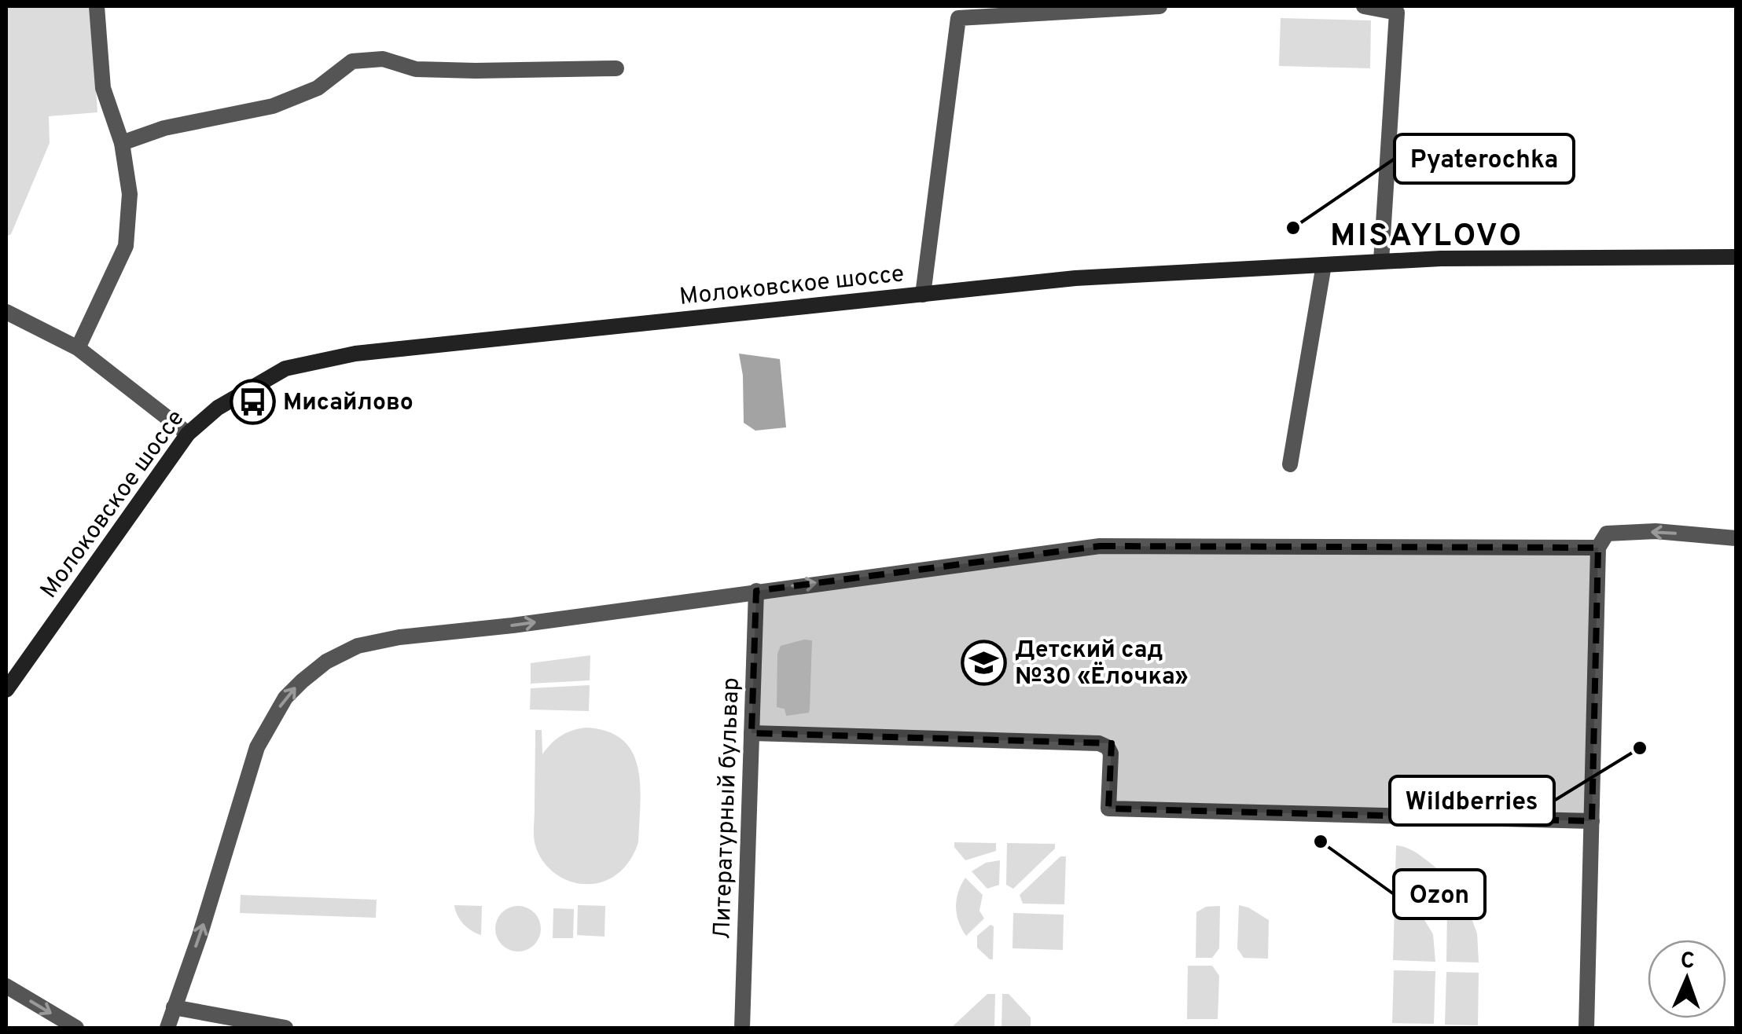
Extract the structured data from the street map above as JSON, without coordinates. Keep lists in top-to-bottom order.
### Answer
{
  "streets": {
    "main road": ["Молоковское шоссе"],
    "street": ["Литературный бульвар"]
  },
  "districts": ["MISAYLOVO"],
  "places": {
    "other": ["Pyaterochka", "Wildberries", "Ozon"],
    "bus stop": ["Мисайлово"],
    "school or university": ["Детский сад №30 «Ёлочка»"]
  },
  "north": "top"
}
